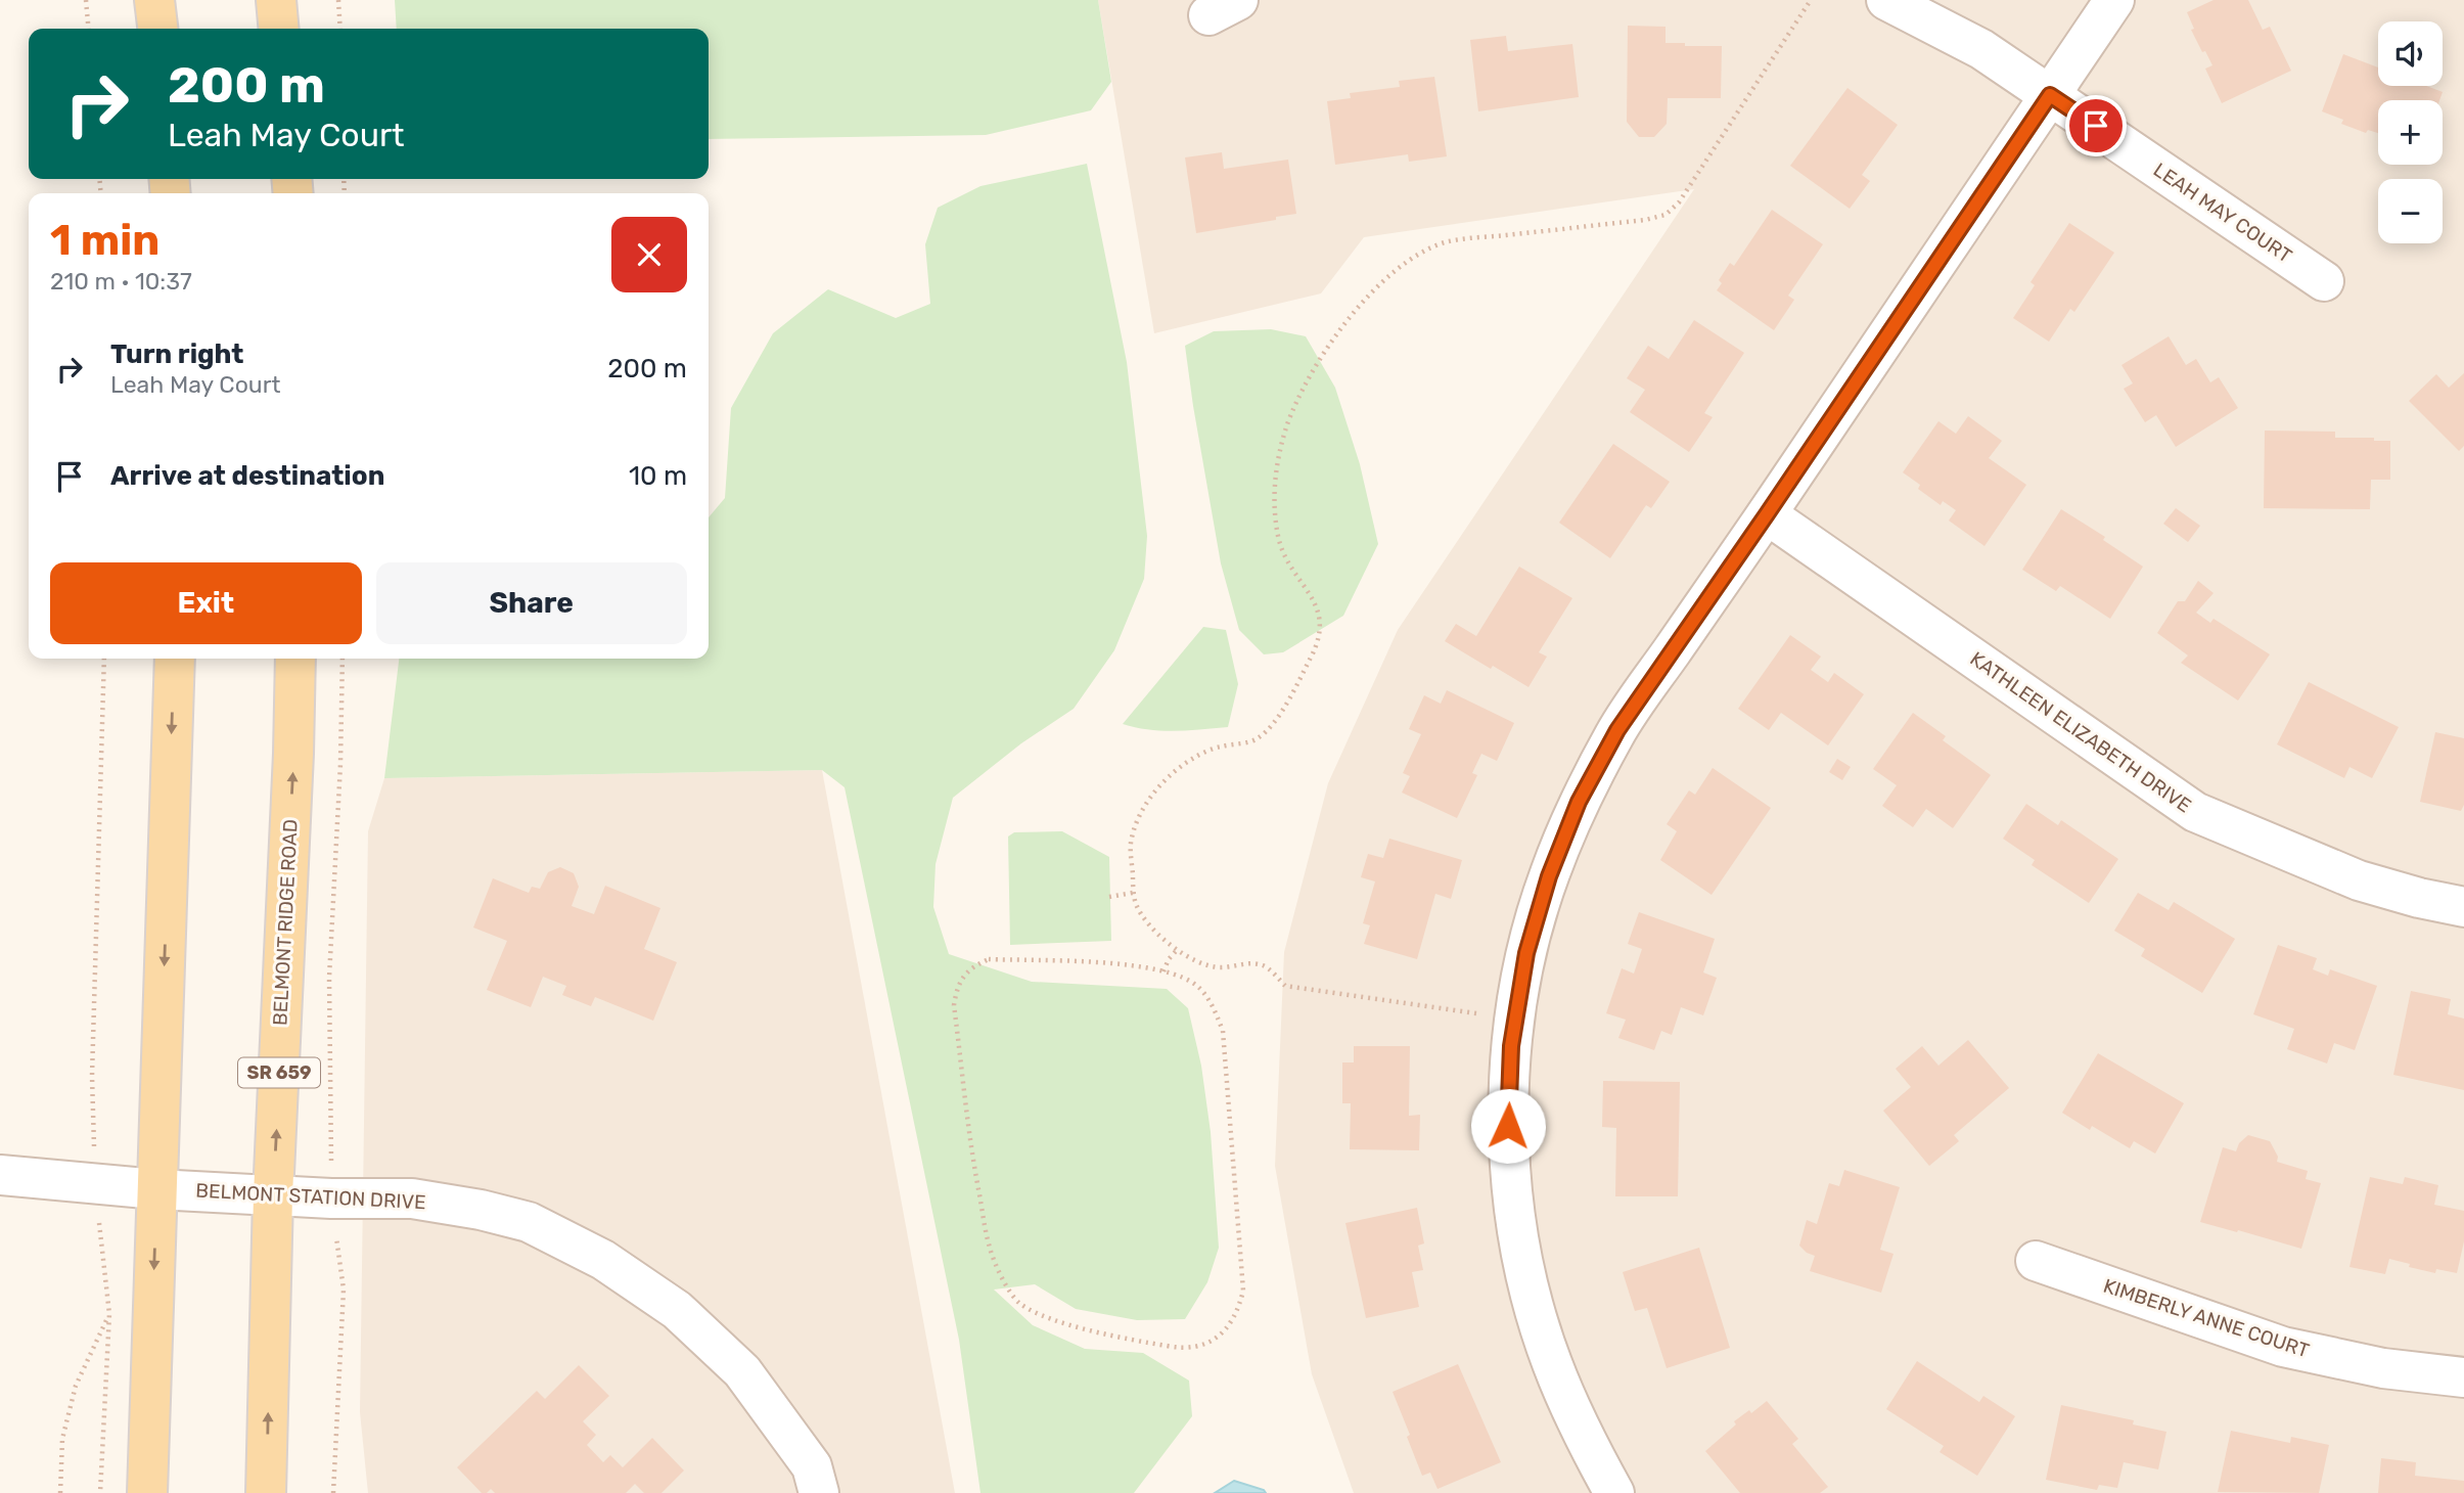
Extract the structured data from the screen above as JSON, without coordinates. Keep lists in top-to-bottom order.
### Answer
{
  "streets": {
    "main road": ["BELMONT RIDGE ROAD", "SR 659"],
    "street": [
      "LEAH MAY COURT",
      "KATHLEEN ELIZABETH DRIVE",
      "BELMONT STATION DRIVE",
      "KIMBERLY ANNE COURT"
    ]
  },
  "crossings": [
    ["BELMONT RIDGE ROAD", "BELMONT STATION DRIVE"]
  ],
  "page": {
    "map_buttons": ["+", "−"],
    "turn": ["200 m", "Leah May Court"],
    "heading": ["1 min", "210 m · 10:37"],
    "list": [
      {
        "name": "Turn right",
        "note": "Leah May Court",
        "value": "200 m"
      },
      {
        "name": "Arrive at destination",
        "value": "10 m"
      }
    ],
    "buttons": ["Exit", "Share"]
  }
}
